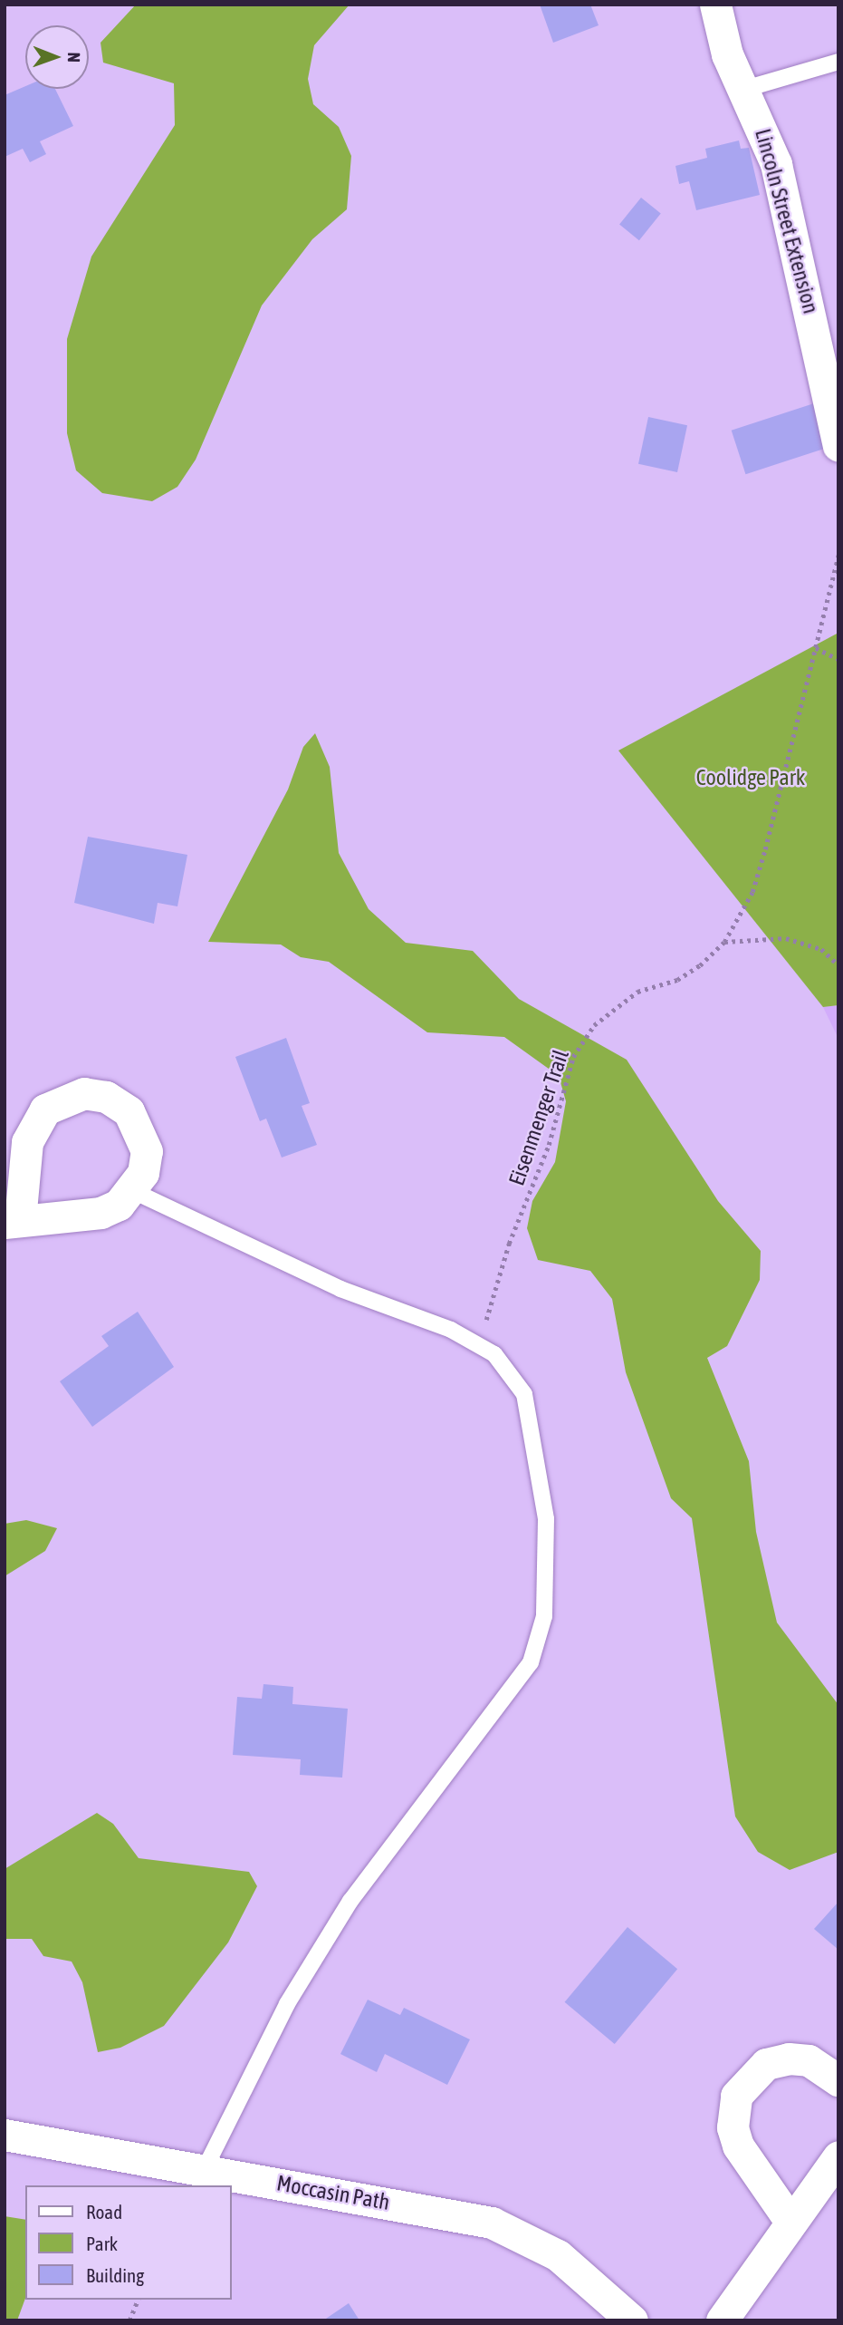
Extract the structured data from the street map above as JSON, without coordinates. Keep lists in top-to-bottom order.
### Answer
{
  "streets": {
    "street": ["Lincoln Street Extension", "Moccasin Path"],
    "path": ["Eisenmenger Trail"]
  },
  "parks": ["Coolidge Park"],
  "legend": ["Road", "Park", "Building"],
  "north": "right"
}
